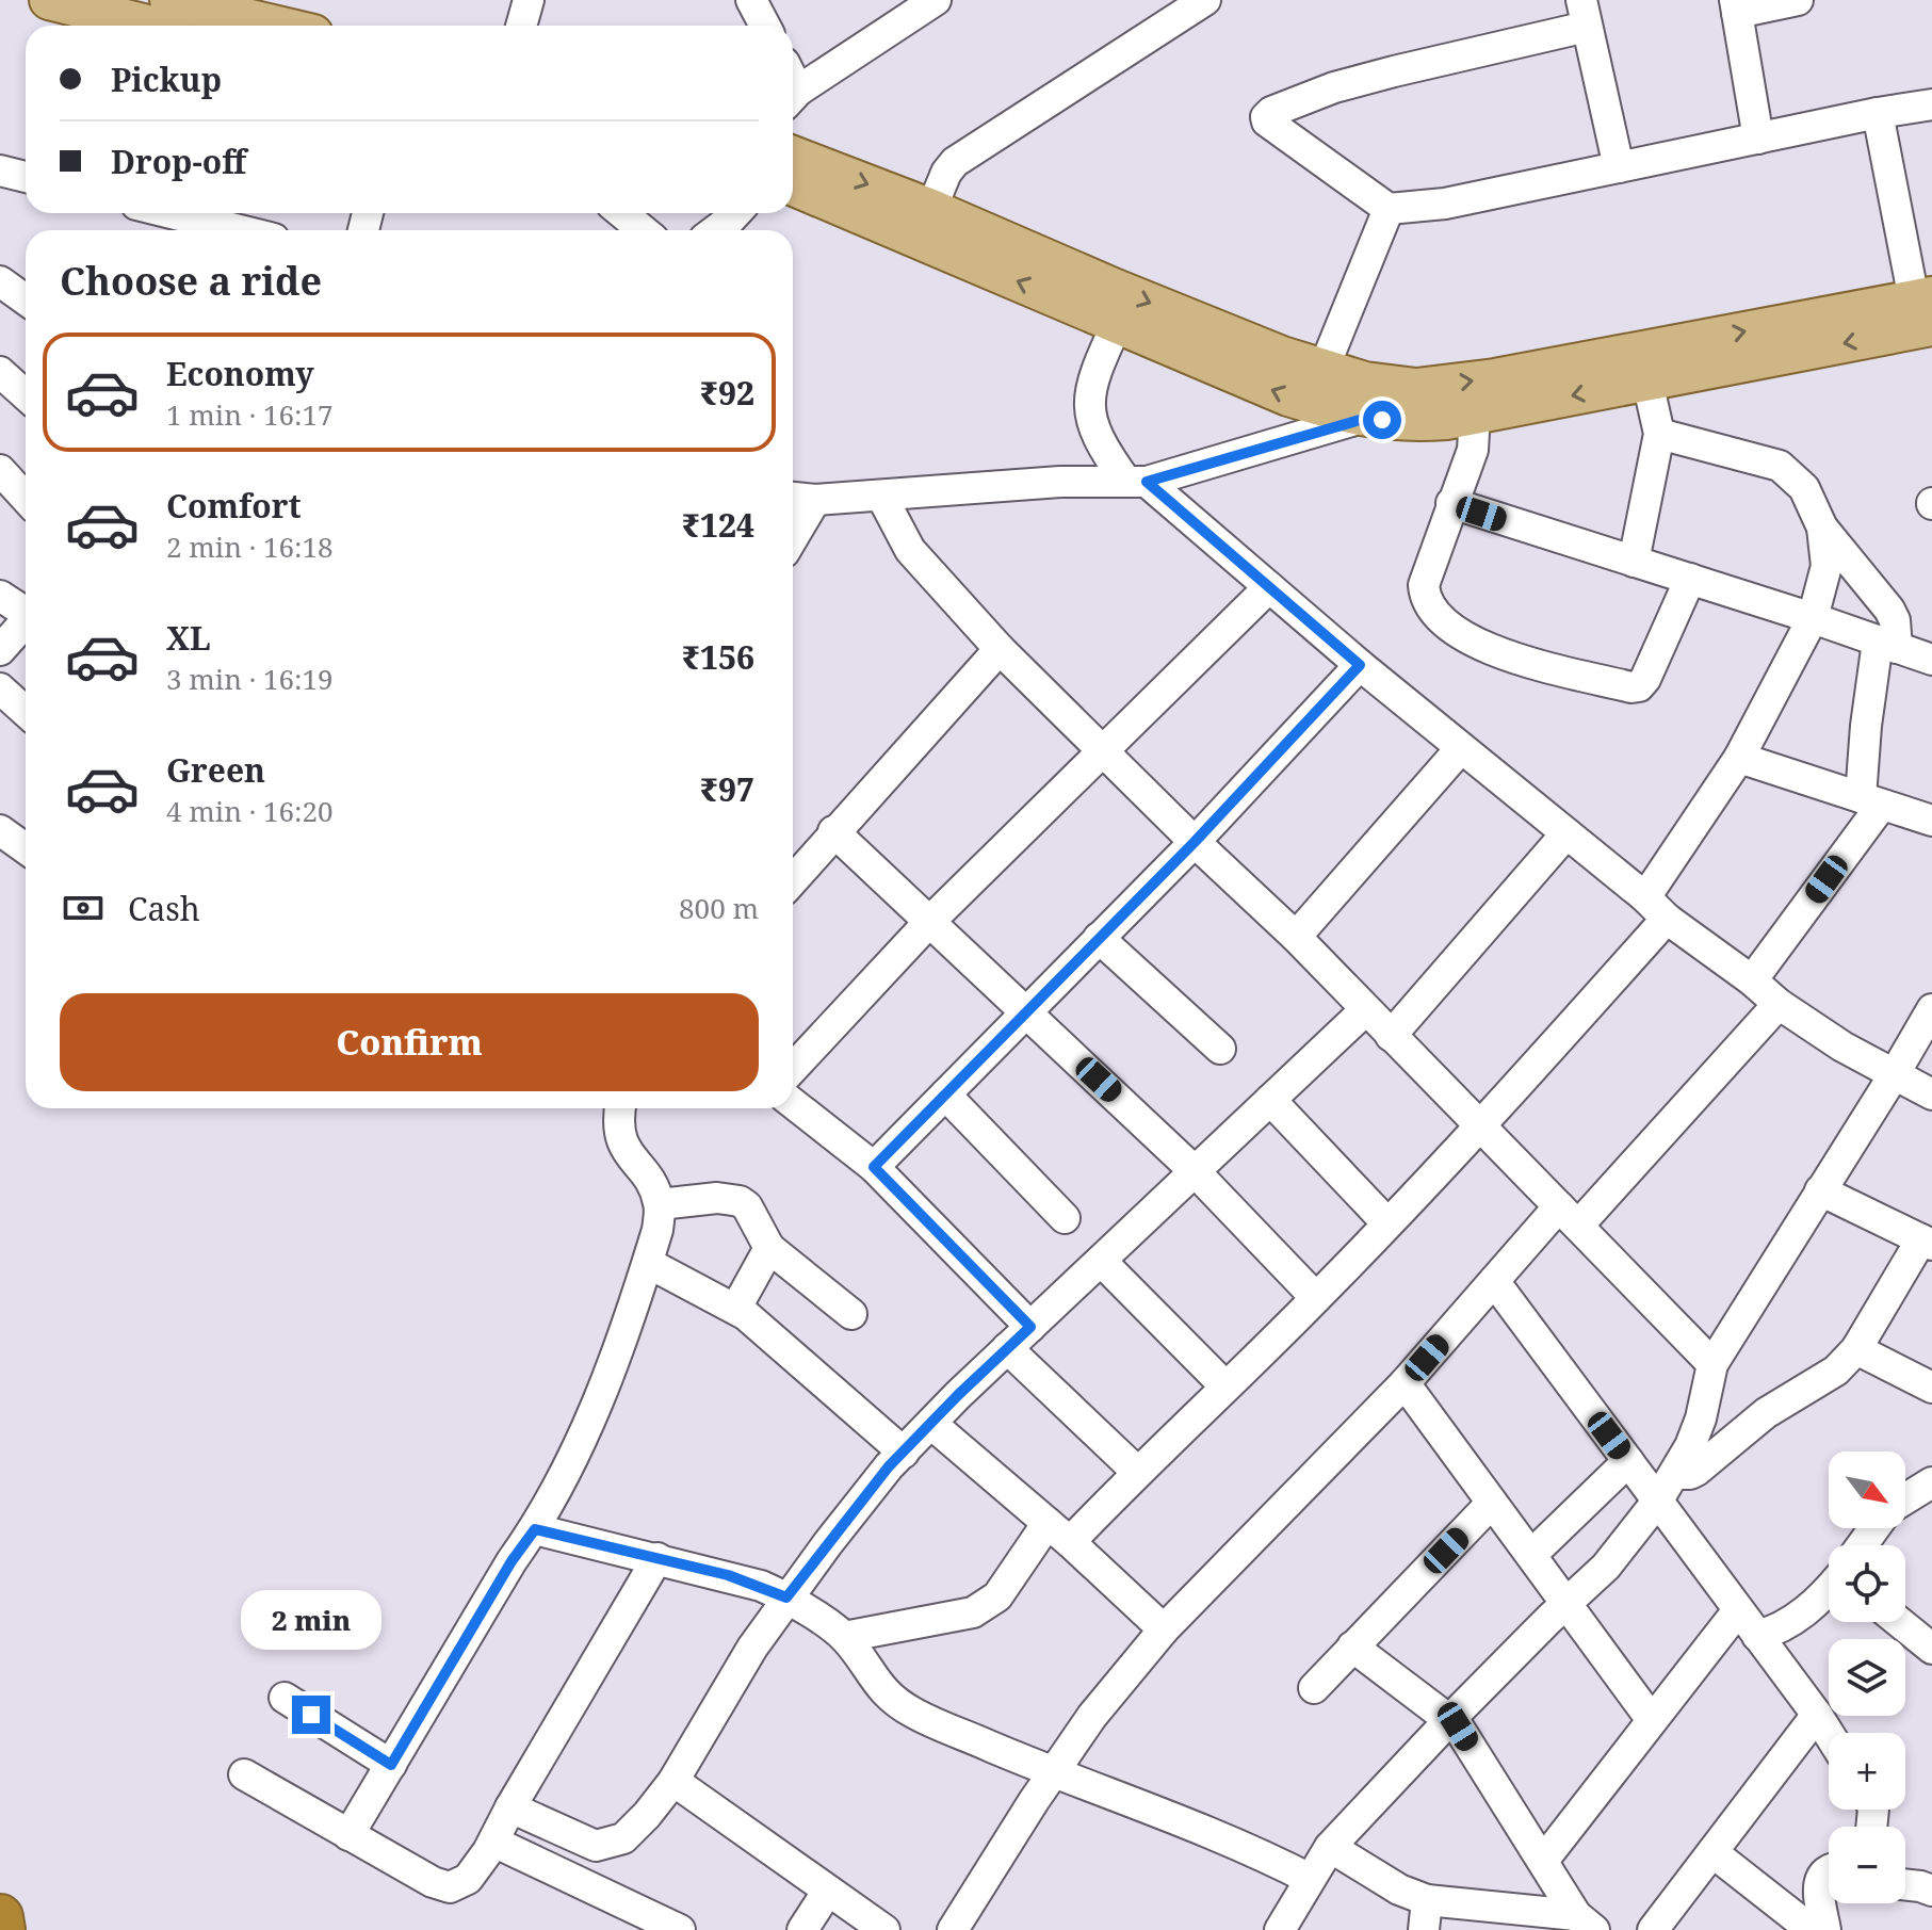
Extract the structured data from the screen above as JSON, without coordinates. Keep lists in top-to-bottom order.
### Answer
{
  "north": "bottom right",
  "page": {
    "banner": ["Pickup", "Drop-off"],
    "heading": "Choose a ride",
    "list": [
      {
        "name": "Economy",
        "note": "1 min · 16:17",
        "value": "₹92"
      },
      {
        "name": "Comfort",
        "note": "2 min · 16:18",
        "value": "₹124"
      },
      {
        "name": "XL",
        "note": "3 min · 16:19",
        "value": "₹156"
      },
      {
        "name": "Green",
        "note": "4 min · 16:20",
        "value": "₹97"
      }
    ],
    "pay": ["Cash", "800 m"],
    "buttons": "Confirm",
    "map_buttons": ["+", "−"],
    "bubble": "2 min"
  }
}
